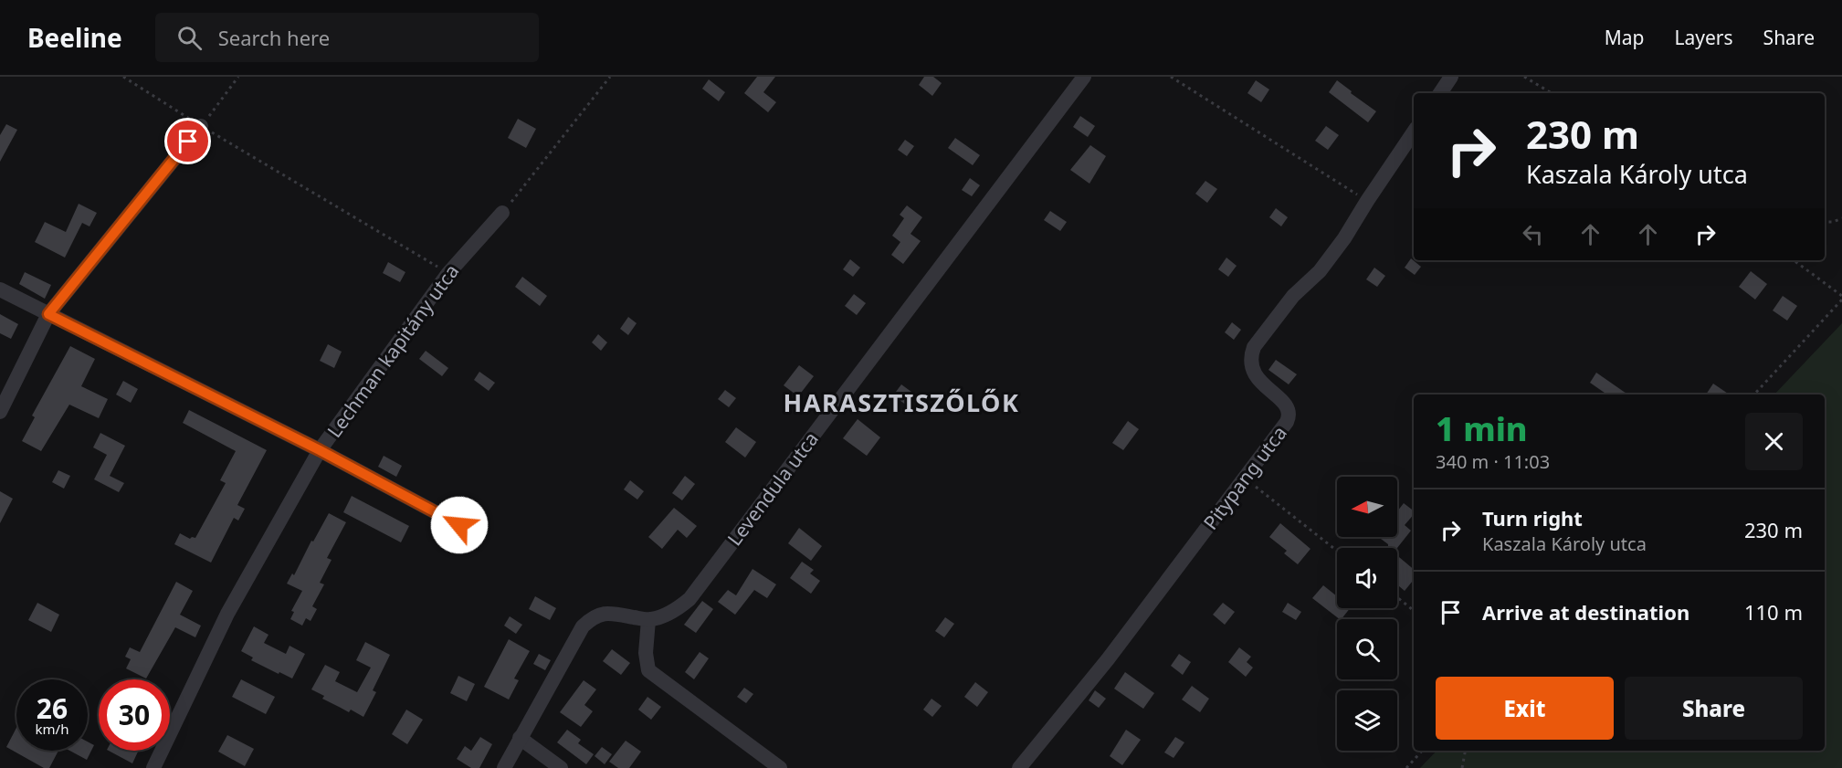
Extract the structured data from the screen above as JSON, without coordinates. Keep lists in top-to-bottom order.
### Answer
{
  "streets": {
    "street": ["Lechman kapitány utca", "Pitypang utca", "Levendula utca"]
  },
  "districts": ["HARASZTISZŐLŐK"],
  "north": "left",
  "page": {
    "header": "Beeline",
    "search": "Search here",
    "nav": ["Map", "Layers", "Share"],
    "turn": ["230 m", "Kaszala Károly utca"],
    "heading": ["1 min", "340 m · 11:03"],
    "list": [
      {
        "name": "Turn right",
        "note": "Kaszala Károly utca",
        "value": "230 m"
      },
      {
        "name": "Arrive at destination",
        "value": "110 m"
      }
    ],
    "buttons": ["Exit", "Share"],
    "speed": "26 km/h",
    "limit": "30"
  }
}
